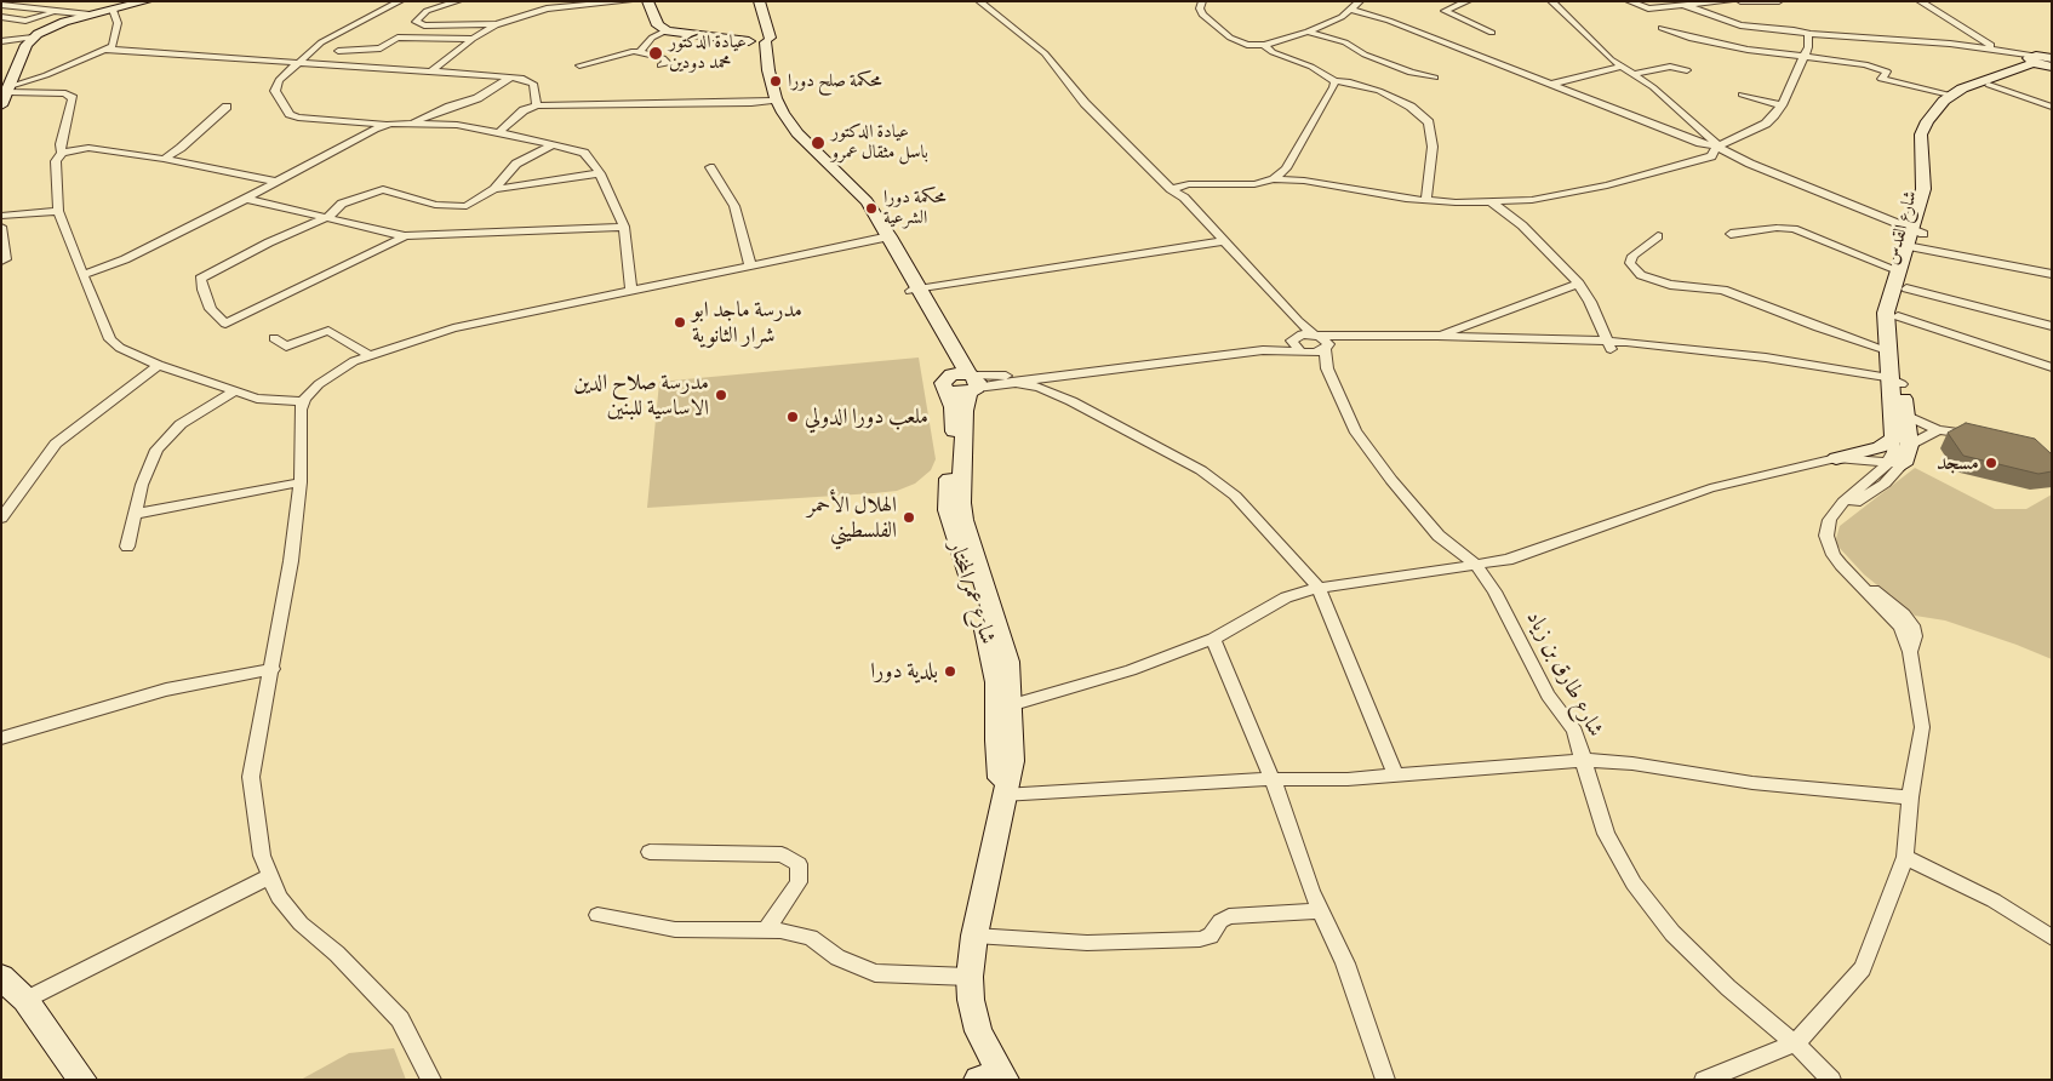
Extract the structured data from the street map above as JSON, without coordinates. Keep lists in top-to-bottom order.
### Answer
{
  "streets": {
    "main road": ["شارع عمر المختار"],
    "street": ["شارع القدس", "شارع طارق بن زياد"]
  },
  "places": [
    "عيادة الدكتور محمد دودين",
    "محكمة صلح دورا",
    "عيادة الدكتور باسل مثقال عمرو",
    "محكمة دورا الشرعية",
    "مدرسة ماجد ابو شرار الثانوية",
    "مدرسة صلاح الدين الاساسية للبنين",
    "ملعب دورا الدولي",
    "مسجد",
    "الهلال الأحمر الفلسطيني",
    "بلدية دورا"
  ]
}
